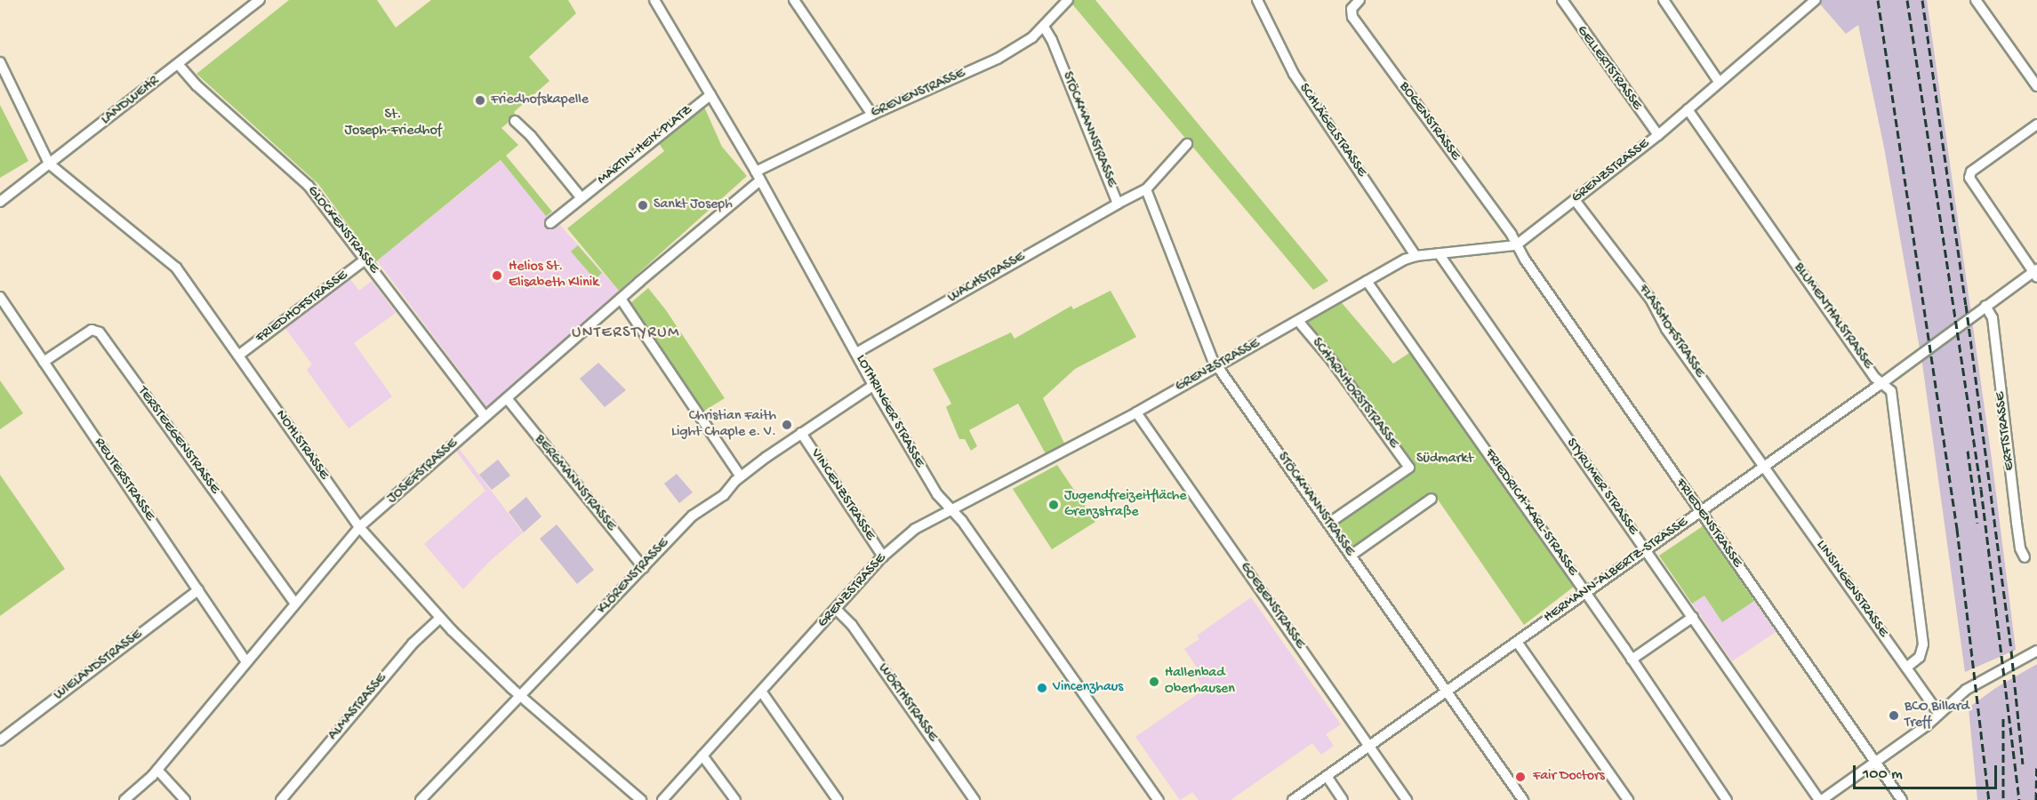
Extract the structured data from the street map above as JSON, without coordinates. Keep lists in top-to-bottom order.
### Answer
{
  "streets": {
    "street": [
      "GELLERTSTRASSE",
      "GREVENSTRASSE",
      "LANDWEHR",
      "BOGENSTRASSE",
      "STÖCKMANNSTRASSE",
      "SCHLÄGELSTRASSE",
      "MARTIN-HEIX-PLATZ",
      "GRENZSTRASSE",
      "GLOCKENSTRASSE",
      "WACHSTRASSE",
      "FRIEDHOFSTRASSE",
      "BLUMENTHALSTRASSE",
      "FLASSHOFSTRASSE",
      "SCHARNHORSTSTRASSE",
      "LOTHRINGER STRASSE",
      "ERFTSTRASSE",
      "TERSTEEGENSTRASSE",
      "NOHLSTRASSE",
      "JOSEFSTRASSE",
      "REUTERSTRASSE",
      "BERGMANNSTRASSE",
      "STYRUMER STRASSE",
      "VINCENZSTRASSE",
      "FRIEDRICH-KARL-STRASSE",
      "FRIEDENSTRASSE",
      "HERMANN-ALBERTZ-STRASSE",
      "KLÖRENSTRASSE",
      "LINSINGENSTRASSE",
      "GOEBENSTRASSE",
      "WIELANDSTRASSE",
      "WÖRTHSTRASSE",
      "ALMASTRASSE"
    ]
  },
  "crossings": [
    ["GELLERTSTRASSE", "GRENZSTRASSE"],
    ["GREVENSTRASSE", "STÖCKMANNSTRASSE"],
    ["GREVENSTRASSE", "LOTHRINGER STRASSE"],
    ["GREVENSTRASSE", "JOSEFSTRASSE"],
    ["LANDWEHR", "GLOCKENSTRASSE"],
    ["LANDWEHR", "NOHLSTRASSE"],
    ["BOGENSTRASSE", "GRENZSTRASSE"],
    ["BOGENSTRASSE", "FRIEDENSTRASSE"],
    ["STÖCKMANNSTRASSE", "GRENZSTRASSE"],
    ["STÖCKMANNSTRASSE", "WACHSTRASSE"],
    ["STÖCKMANNSTRASSE", "SCHARNHORSTSTRASSE"],
    ["STÖCKMANNSTRASSE", "HERMANN-ALBERTZ-STRASSE"],
    ["SCHLÄGELSTRASSE", "GRENZSTRASSE"],
    ["MARTIN-HEIX-PLATZ", "LOTHRINGER STRASSE"],
    ["GRENZSTRASSE", "BLUMENTHALSTRASSE"],
    ["GRENZSTRASSE", "FLASSHOFSTRASSE"],
    ["GRENZSTRASSE", "SCHARNHORSTSTRASSE"],
    ["GRENZSTRASSE", "LOTHRINGER STRASSE"],
    ["GRENZSTRASSE", "STYRUMER STRASSE"],
    ["GRENZSTRASSE", "VINCENZSTRASSE"],
    ["GRENZSTRASSE", "FRIEDRICH-KARL-STRASSE"],
    ["GRENZSTRASSE", "FRIEDENSTRASSE"],
    ["GRENZSTRASSE", "GOEBENSTRASSE"],
    ["GRENZSTRASSE", "WÖRTHSTRASSE"],
    ["GLOCKENSTRASSE", "FRIEDHOFSTRASSE"],
    ["GLOCKENSTRASSE", "JOSEFSTRASSE"],
    ["WACHSTRASSE", "LOTHRINGER STRASSE"],
    ["FRIEDHOFSTRASSE", "NOHLSTRASSE"],
    ["BLUMENTHALSTRASSE", "HERMANN-ALBERTZ-STRASSE"],
    ["BLUMENTHALSTRASSE", "LINSINGENSTRASSE"],
    ["FLASSHOFSTRASSE", "HERMANN-ALBERTZ-STRASSE"],
    ["FLASSHOFSTRASSE", "LINSINGENSTRASSE"],
    ["LOTHRINGER STRASSE", "JOSEFSTRASSE"],
    ["LOTHRINGER STRASSE", "KLÖRENSTRASSE"],
    ["ERFTSTRASSE", "HERMANN-ALBERTZ-STRASSE"],
    ["TERSTEEGENSTRASSE", "JOSEFSTRASSE"],
    ["TERSTEEGENSTRASSE", "REUTERSTRASSE"],
    ["NOHLSTRASSE", "JOSEFSTRASSE"],
    ["NOHLSTRASSE", "KLÖRENSTRASSE"],
    ["NOHLSTRASSE", "ALMASTRASSE"],
    ["JOSEFSTRASSE", "REUTERSTRASSE"],
    ["JOSEFSTRASSE", "BERGMANNSTRASSE"],
    ["REUTERSTRASSE", "WIELANDSTRASSE"],
    ["BERGMANNSTRASSE", "KLÖRENSTRASSE"],
    ["STYRUMER STRASSE", "HERMANN-ALBERTZ-STRASSE"],
    ["VINCENZSTRASSE", "KLÖRENSTRASSE"],
    ["FRIEDRICH-KARL-STRASSE", "HERMANN-ALBERTZ-STRASSE"],
    ["FRIEDENSTRASSE", "HERMANN-ALBERTZ-STRASSE"],
    ["HERMANN-ALBERTZ-STRASSE", "LINSINGENSTRASSE"],
    ["HERMANN-ALBERTZ-STRASSE", "GOEBENSTRASSE"]
  ],
  "districts": ["UNTERSTYRUM"],
  "parks": ["St. Joseph-Friedhof", "Südmarkt"],
  "places": [
    "Friedhofskapelle",
    "Sankt Joseph",
    "Helios St. Elisabeth Klinik",
    "Christian Faith Light Chaple e. V.",
    "Jugendfreizeitfläche Grenzstraße",
    "Hallenbad Oberhausen",
    "Vincenzhaus",
    "BCO Billard Treff",
    "Fair Doctors"
  ],
  "scale_bar": "100 m"
}
